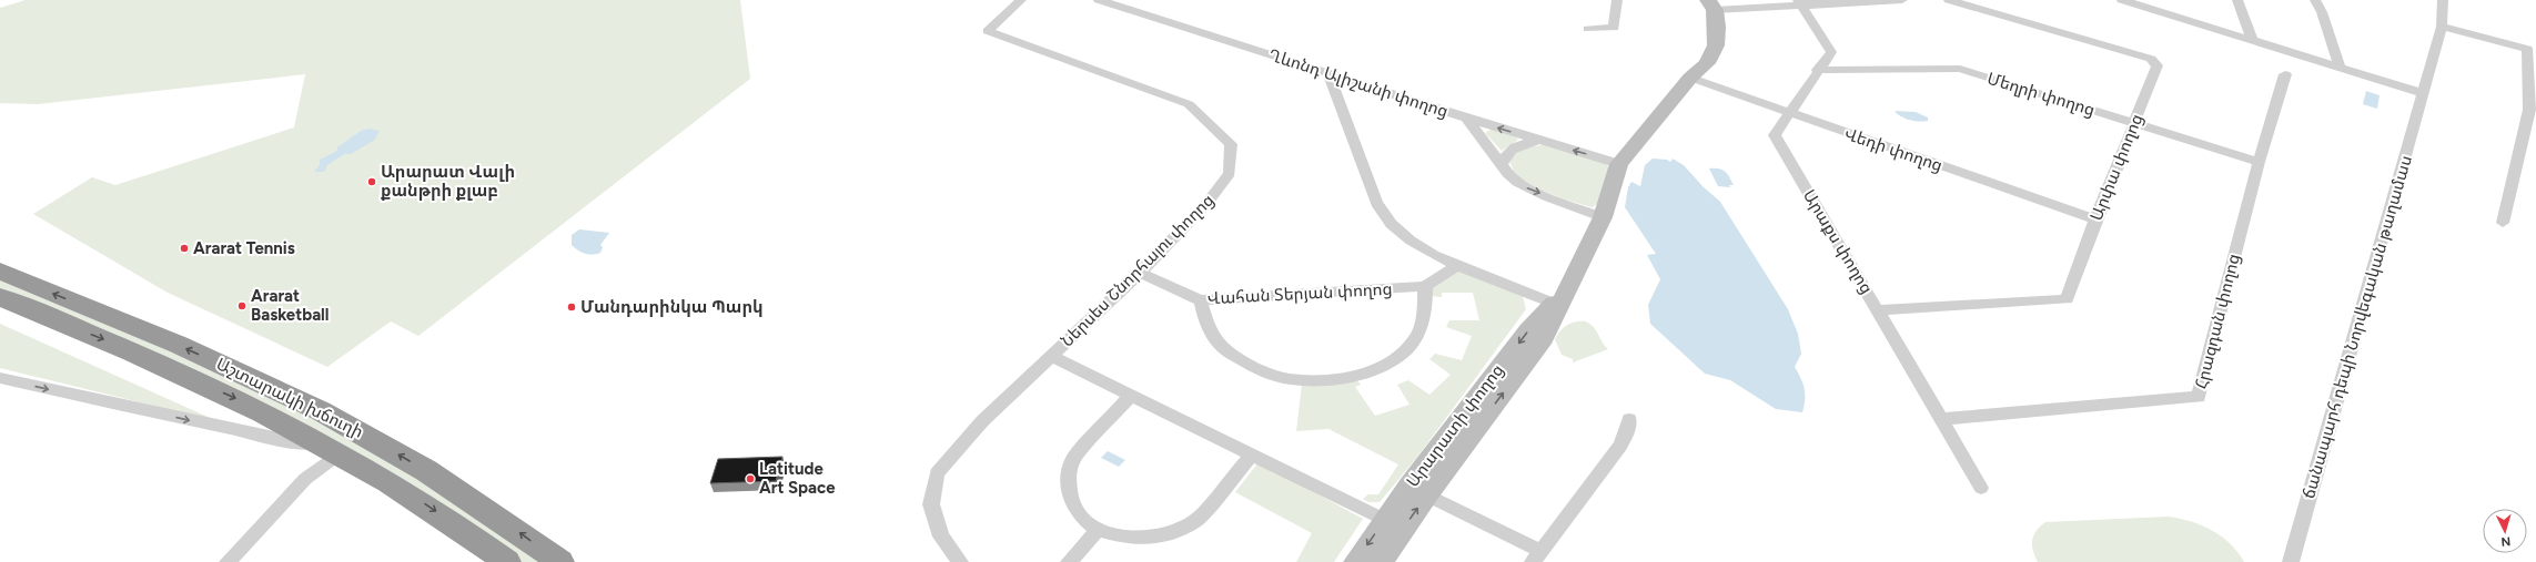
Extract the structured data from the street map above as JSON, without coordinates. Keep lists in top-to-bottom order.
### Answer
{
  "streets": {
    "highway": ["Աշտարակի խճուղի"],
    "street": [
      "Ղևոնդ Ալիշանի փողոց",
      "Մեղրի փողոց",
      "Վեդի փողոց",
      "Արփա փողոց",
      "Արաքս փողոց",
      "Ներսես Շնորհալու փողոց",
      "Վահան Տերյան փողոց",
      "Հրազդան փողոց",
      "ճանապարհ դեպի Նորվեգական թաղամաս",
      "Արարատի փողոց"
    ]
  },
  "crossings": [
    ["Ղևոնդ Ալիշանի փողոց", "Արարատի փողոց"],
    ["Մեղրի փողոց", "Արփա փողոց"],
    ["Մեղրի փողոց", "Արաքս փողոց"],
    ["Մեղրի փողոց", "Հրազդան փողոց"],
    ["Վեդի փողոց", "Արփա փողոց"],
    ["Վեդի փողոց", "Արաքս փողոց"],
    ["Վեդի փողոց", "Արարատի փողոց"],
    ["Արփա փողոց", "Արաքս փողոց"],
    ["Արաքս փողոց", "Հրազդան փողոց"],
    ["Ներսես Շնորհալու փողոց", "Վահան Տերյան փողոց"]
  ],
  "places": [
    "Արարատ Վալի քանթրի քլաբ",
    "Ararat Tennis",
    "Ararat Basketball",
    "Մանդարինկա Պարկ",
    "Latitude Art Space"
  ],
  "north": "bottom"
}
